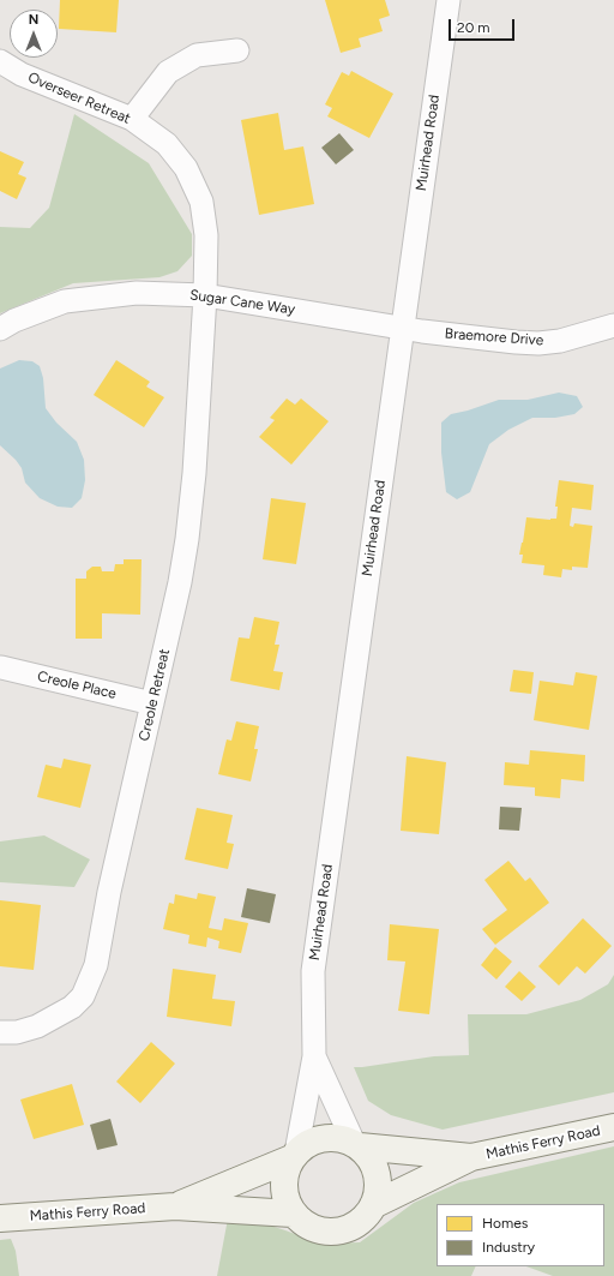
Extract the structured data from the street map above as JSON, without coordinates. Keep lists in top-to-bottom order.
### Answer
{
  "streets": {
    "main road": ["Mathis Ferry Road"],
    "street": [
      "Overseer Retreat",
      "Muirhead Road",
      "Sugar Cane Way",
      "Braemore Drive",
      "Creole Place",
      "Creole Retreat"
    ]
  },
  "crossings": [
    ["Overseer Retreat", "Sugar Cane Way"],
    ["Overseer Retreat", "Creole Retreat"],
    ["Muirhead Road", "Sugar Cane Way"],
    ["Muirhead Road", "Braemore Drive"],
    ["Muirhead Road", "Mathis Ferry Road"],
    ["Sugar Cane Way", "Braemore Drive"],
    ["Sugar Cane Way", "Creole Retreat"],
    ["Creole Place", "Creole Retreat"]
  ],
  "legend": ["Homes", "Industry"],
  "scale_bar": "20 m",
  "north": "top"
}
